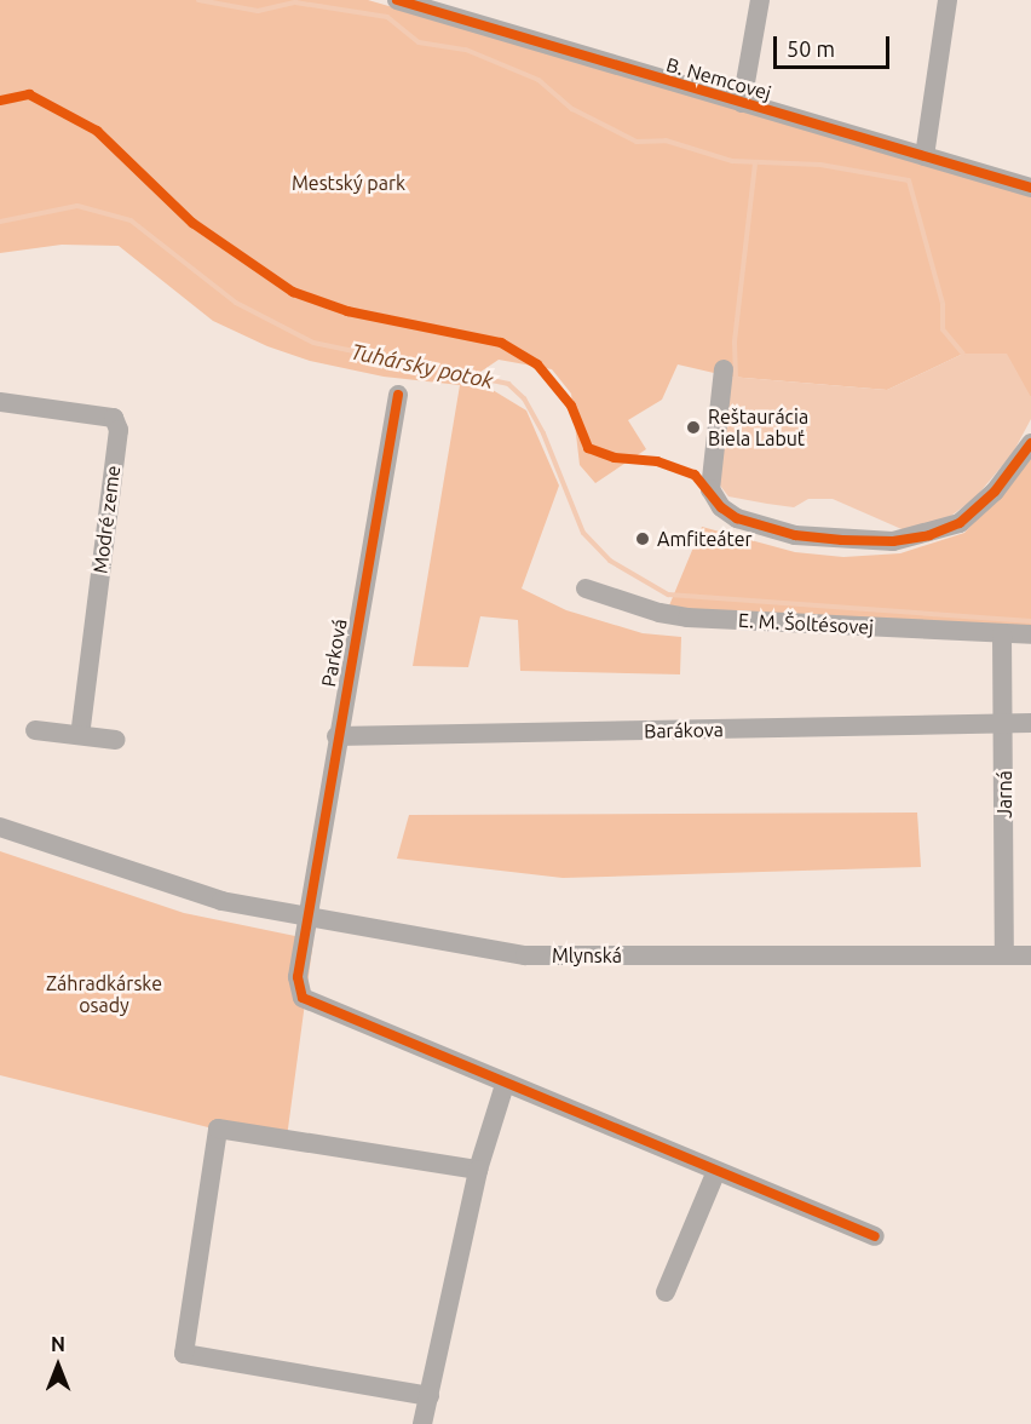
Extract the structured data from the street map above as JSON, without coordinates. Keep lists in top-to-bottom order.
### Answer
{
  "streets": {
    "street": [
      "B. Nemcovej",
      "Modré zeme",
      "E. M. Šoltésovej",
      "Parková",
      "Barákova",
      "Jarná",
      "Mlynská"
    ]
  },
  "crossings": [
    ["E. M. Šoltésovej", "Jarná"],
    ["Parková", "Barákova"],
    ["Parková", "Mlynská"],
    ["Barákova", "Jarná"],
    ["Jarná", "Mlynská"]
  ],
  "water": ["Tuhársky potok"],
  "parks": ["Mestský park", "Záhradkárske osady"],
  "places": ["Reštaurácia Biela Labuť", "Amfiteáter"],
  "scale_bar": "50 m",
  "north": "top"
}
